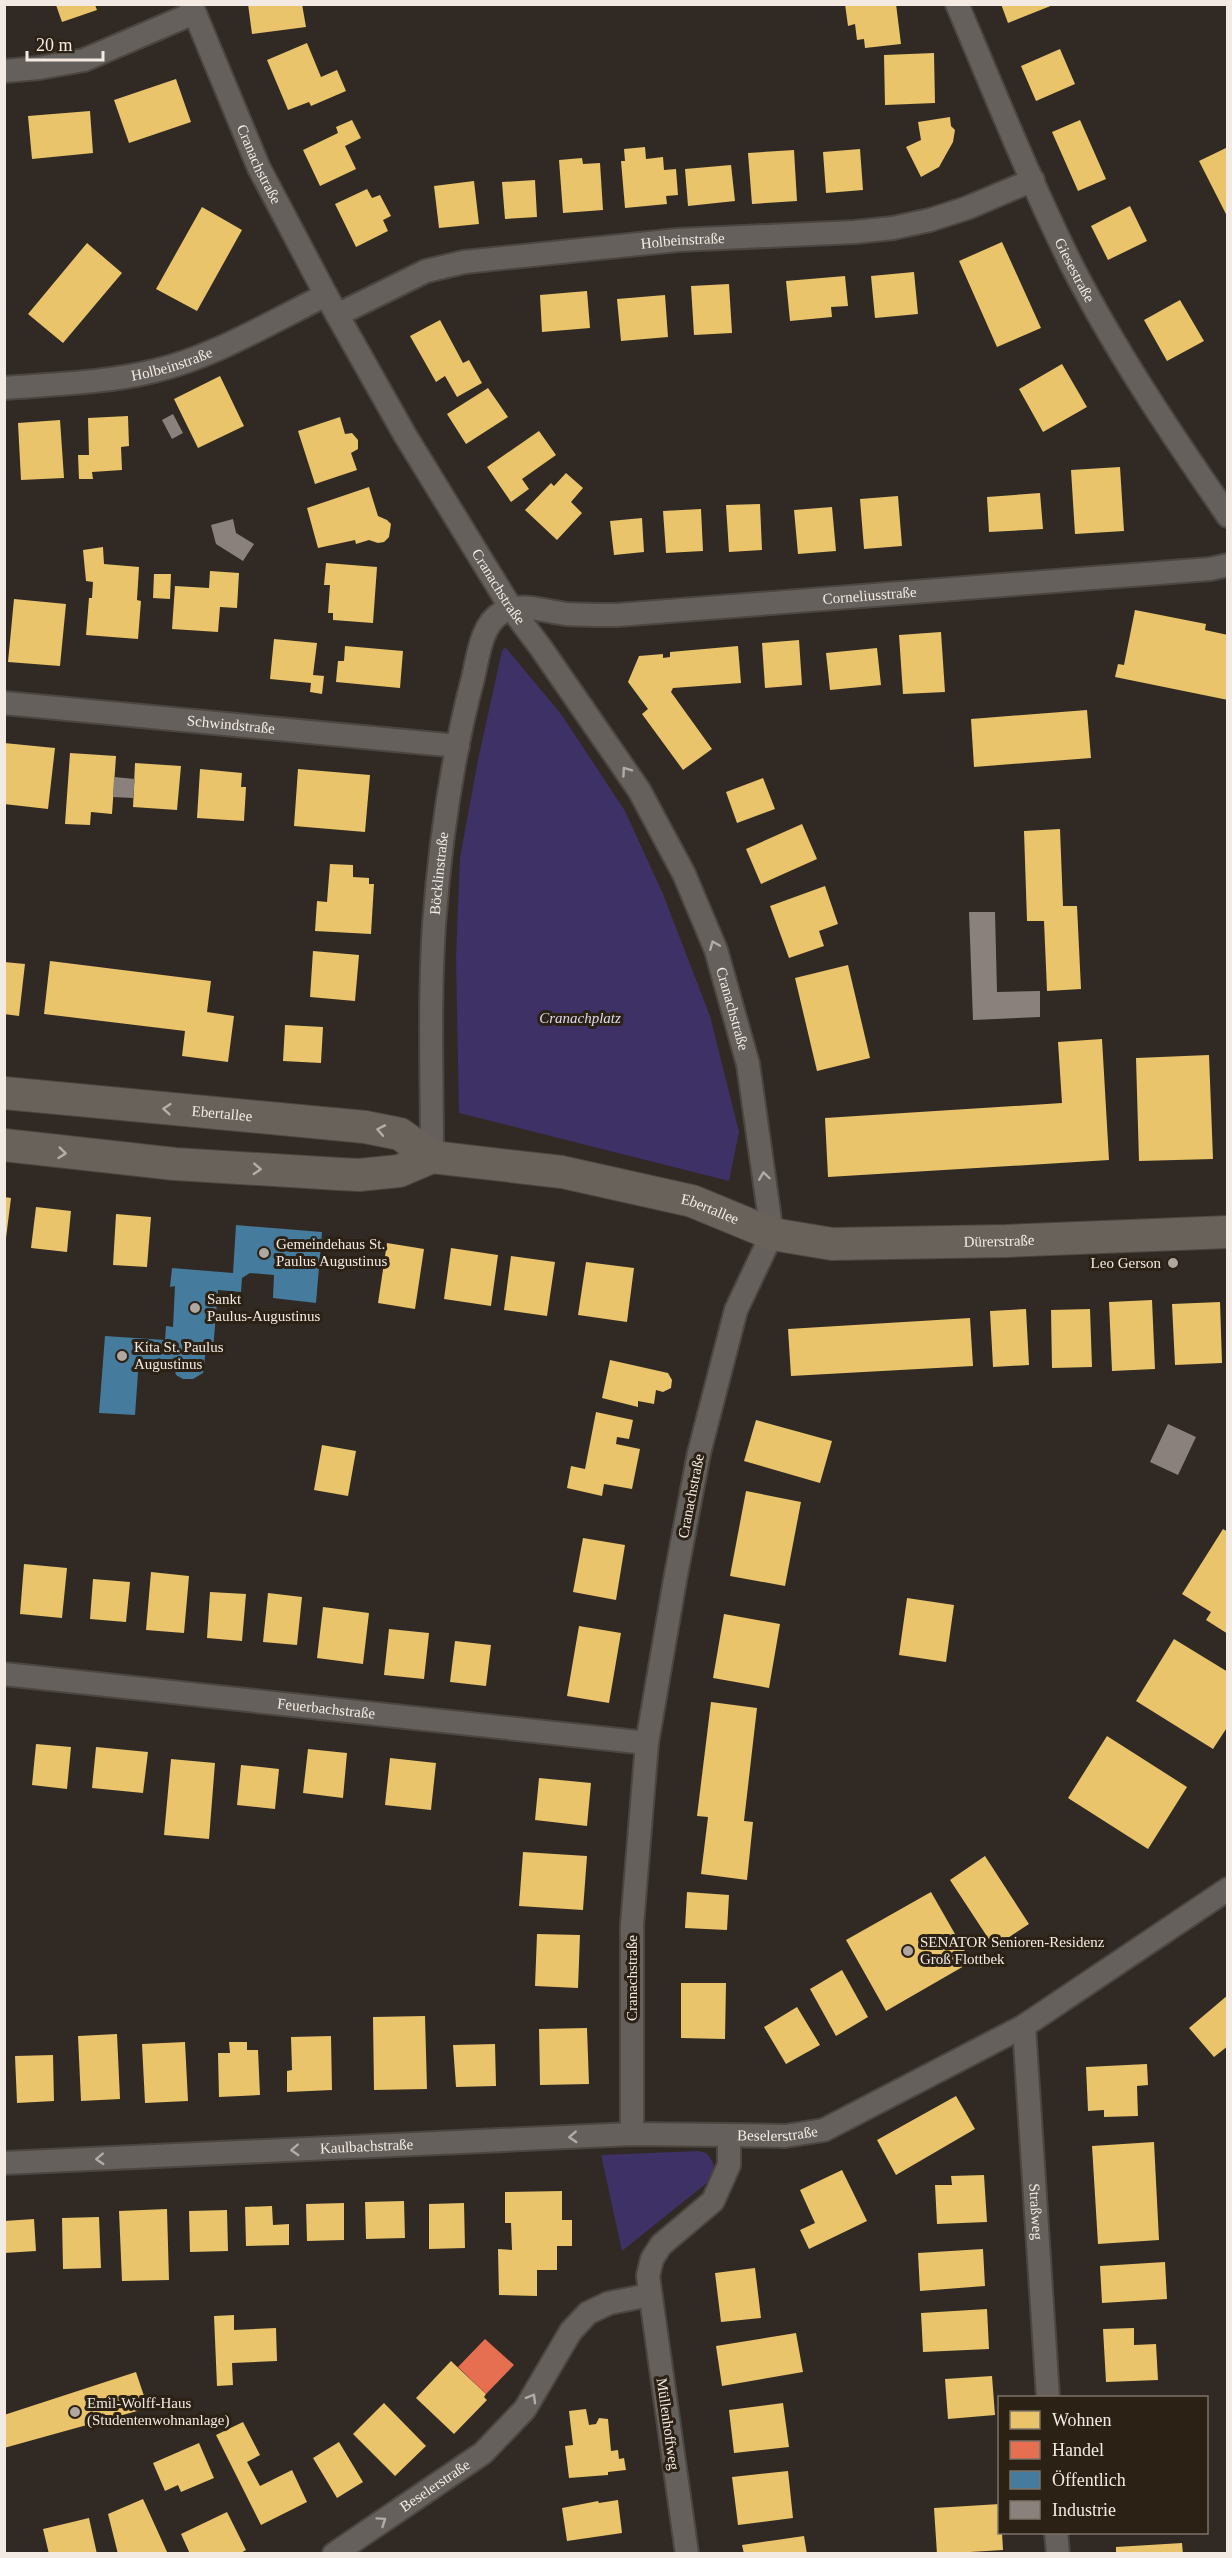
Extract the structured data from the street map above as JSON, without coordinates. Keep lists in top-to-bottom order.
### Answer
{
  "streets": {
    "main road": ["Ebertallee", "Dürerstraße"],
    "street": [
      "Cranachstraße",
      "Holbeinstraße",
      "Giesestraße",
      "Corneliusstraße",
      "Schwindstraße",
      "Böcklinstraße",
      "Feuerbachstraße",
      "Beselerstraße",
      "Kaulbachstraße",
      "Straßweg",
      "Müllenhoffweg"
    ]
  },
  "crossings": [
    ["Cranachstraße", "Holbeinstraße"],
    ["Cranachstraße", "Corneliusstraße"],
    ["Cranachstraße", "Böcklinstraße"],
    ["Cranachstraße", "Ebertallee"],
    ["Cranachstraße", "Dürerstraße"],
    ["Cranachstraße", "Feuerbachstraße"],
    ["Cranachstraße", "Kaulbachstraße"],
    ["Holbeinstraße", "Giesestraße"],
    ["Corneliusstraße", "Böcklinstraße"],
    ["Schwindstraße", "Böcklinstraße"],
    ["Böcklinstraße", "Ebertallee"],
    ["Ebertallee", "Dürerstraße"],
    ["Beselerstraße", "Kaulbachstraße"],
    ["Beselerstraße", "Straßweg"],
    ["Beselerstraße", "Müllenhoffweg"]
  ],
  "one_way": ["Kaulbachstraße"],
  "parks": ["Cranachplatz"],
  "places": [
    "Gemeindehaus St. Paulus Augustinus",
    "Leo Gerson",
    "Sankt Paulus-Augustinus",
    "Kita St. Paulus Augustinus",
    "SENATOR Senioren-Residenz Groß Flottbek",
    "Emil-Wolff-Haus (Studentenwohnanlage)"
  ],
  "legend": [
    "Wohnen",
    "Handel",
    "Öffentlich",
    "Industrie"
  ],
  "scale_bar": "20 m"
}
